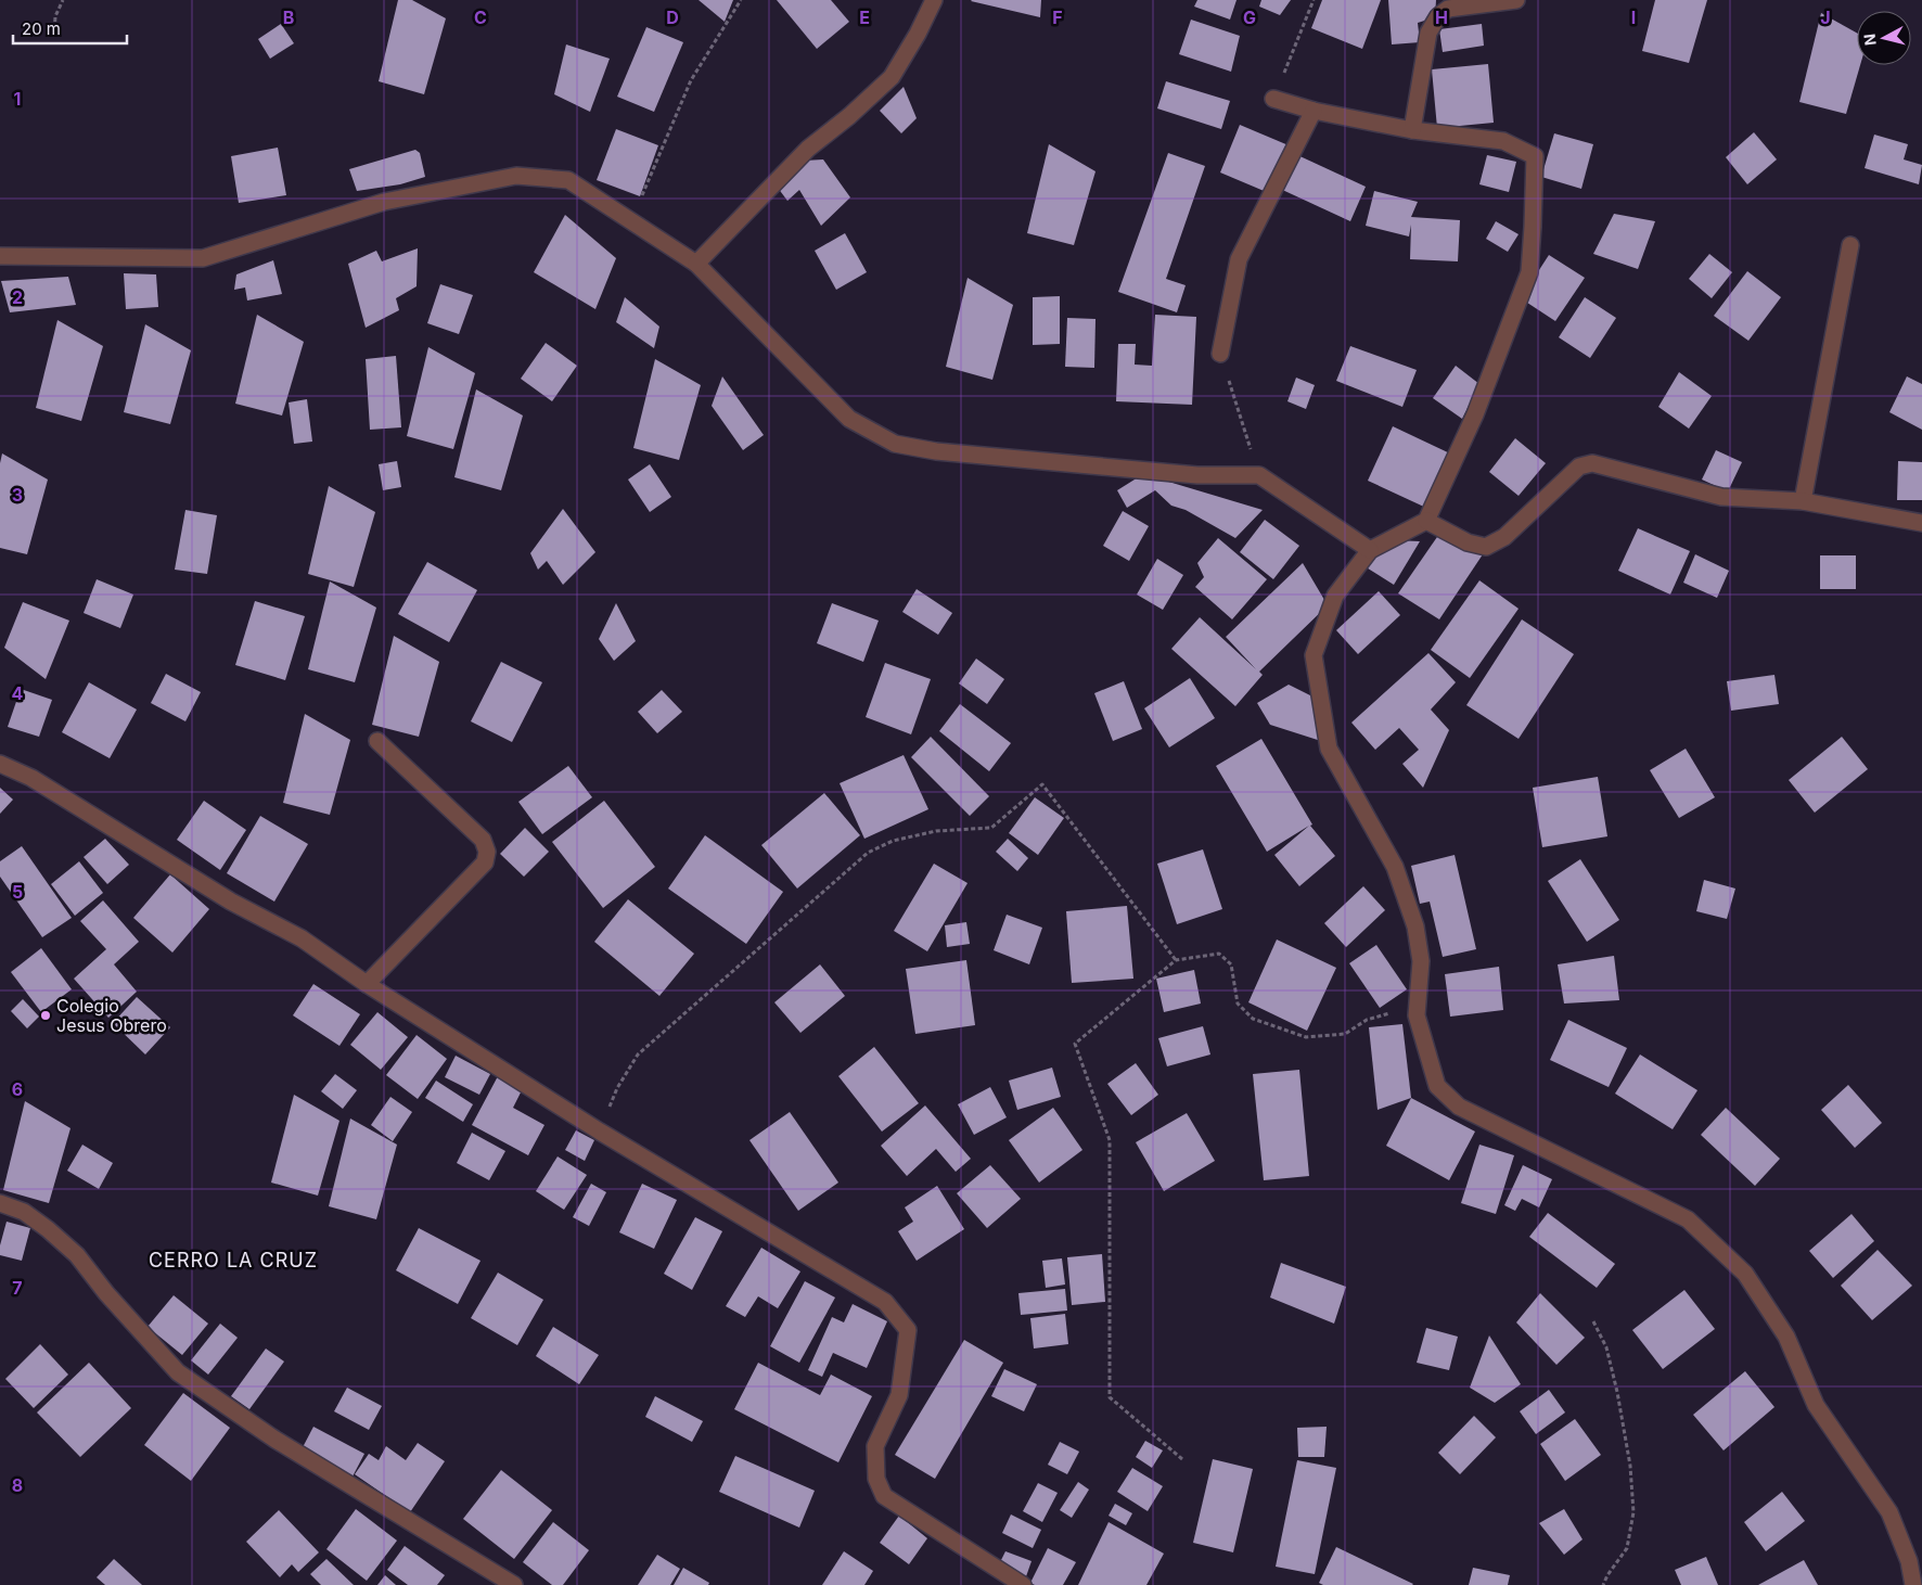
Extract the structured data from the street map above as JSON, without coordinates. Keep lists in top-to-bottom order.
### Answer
{
  "districts": ["CERRO LA CRUZ"],
  "places": ["Colegio Jesus Obrero"],
  "scale_bar": "20 m",
  "north": "left",
  "grid": {
    "columns": [
      "B",
      "C",
      "D",
      "E",
      "F",
      "G",
      "H",
      "I",
      "J"
    ],
    "rows": [
      "1",
      "2",
      "3",
      "4",
      "5",
      "6",
      "7",
      "8"
    ]
  }
}
